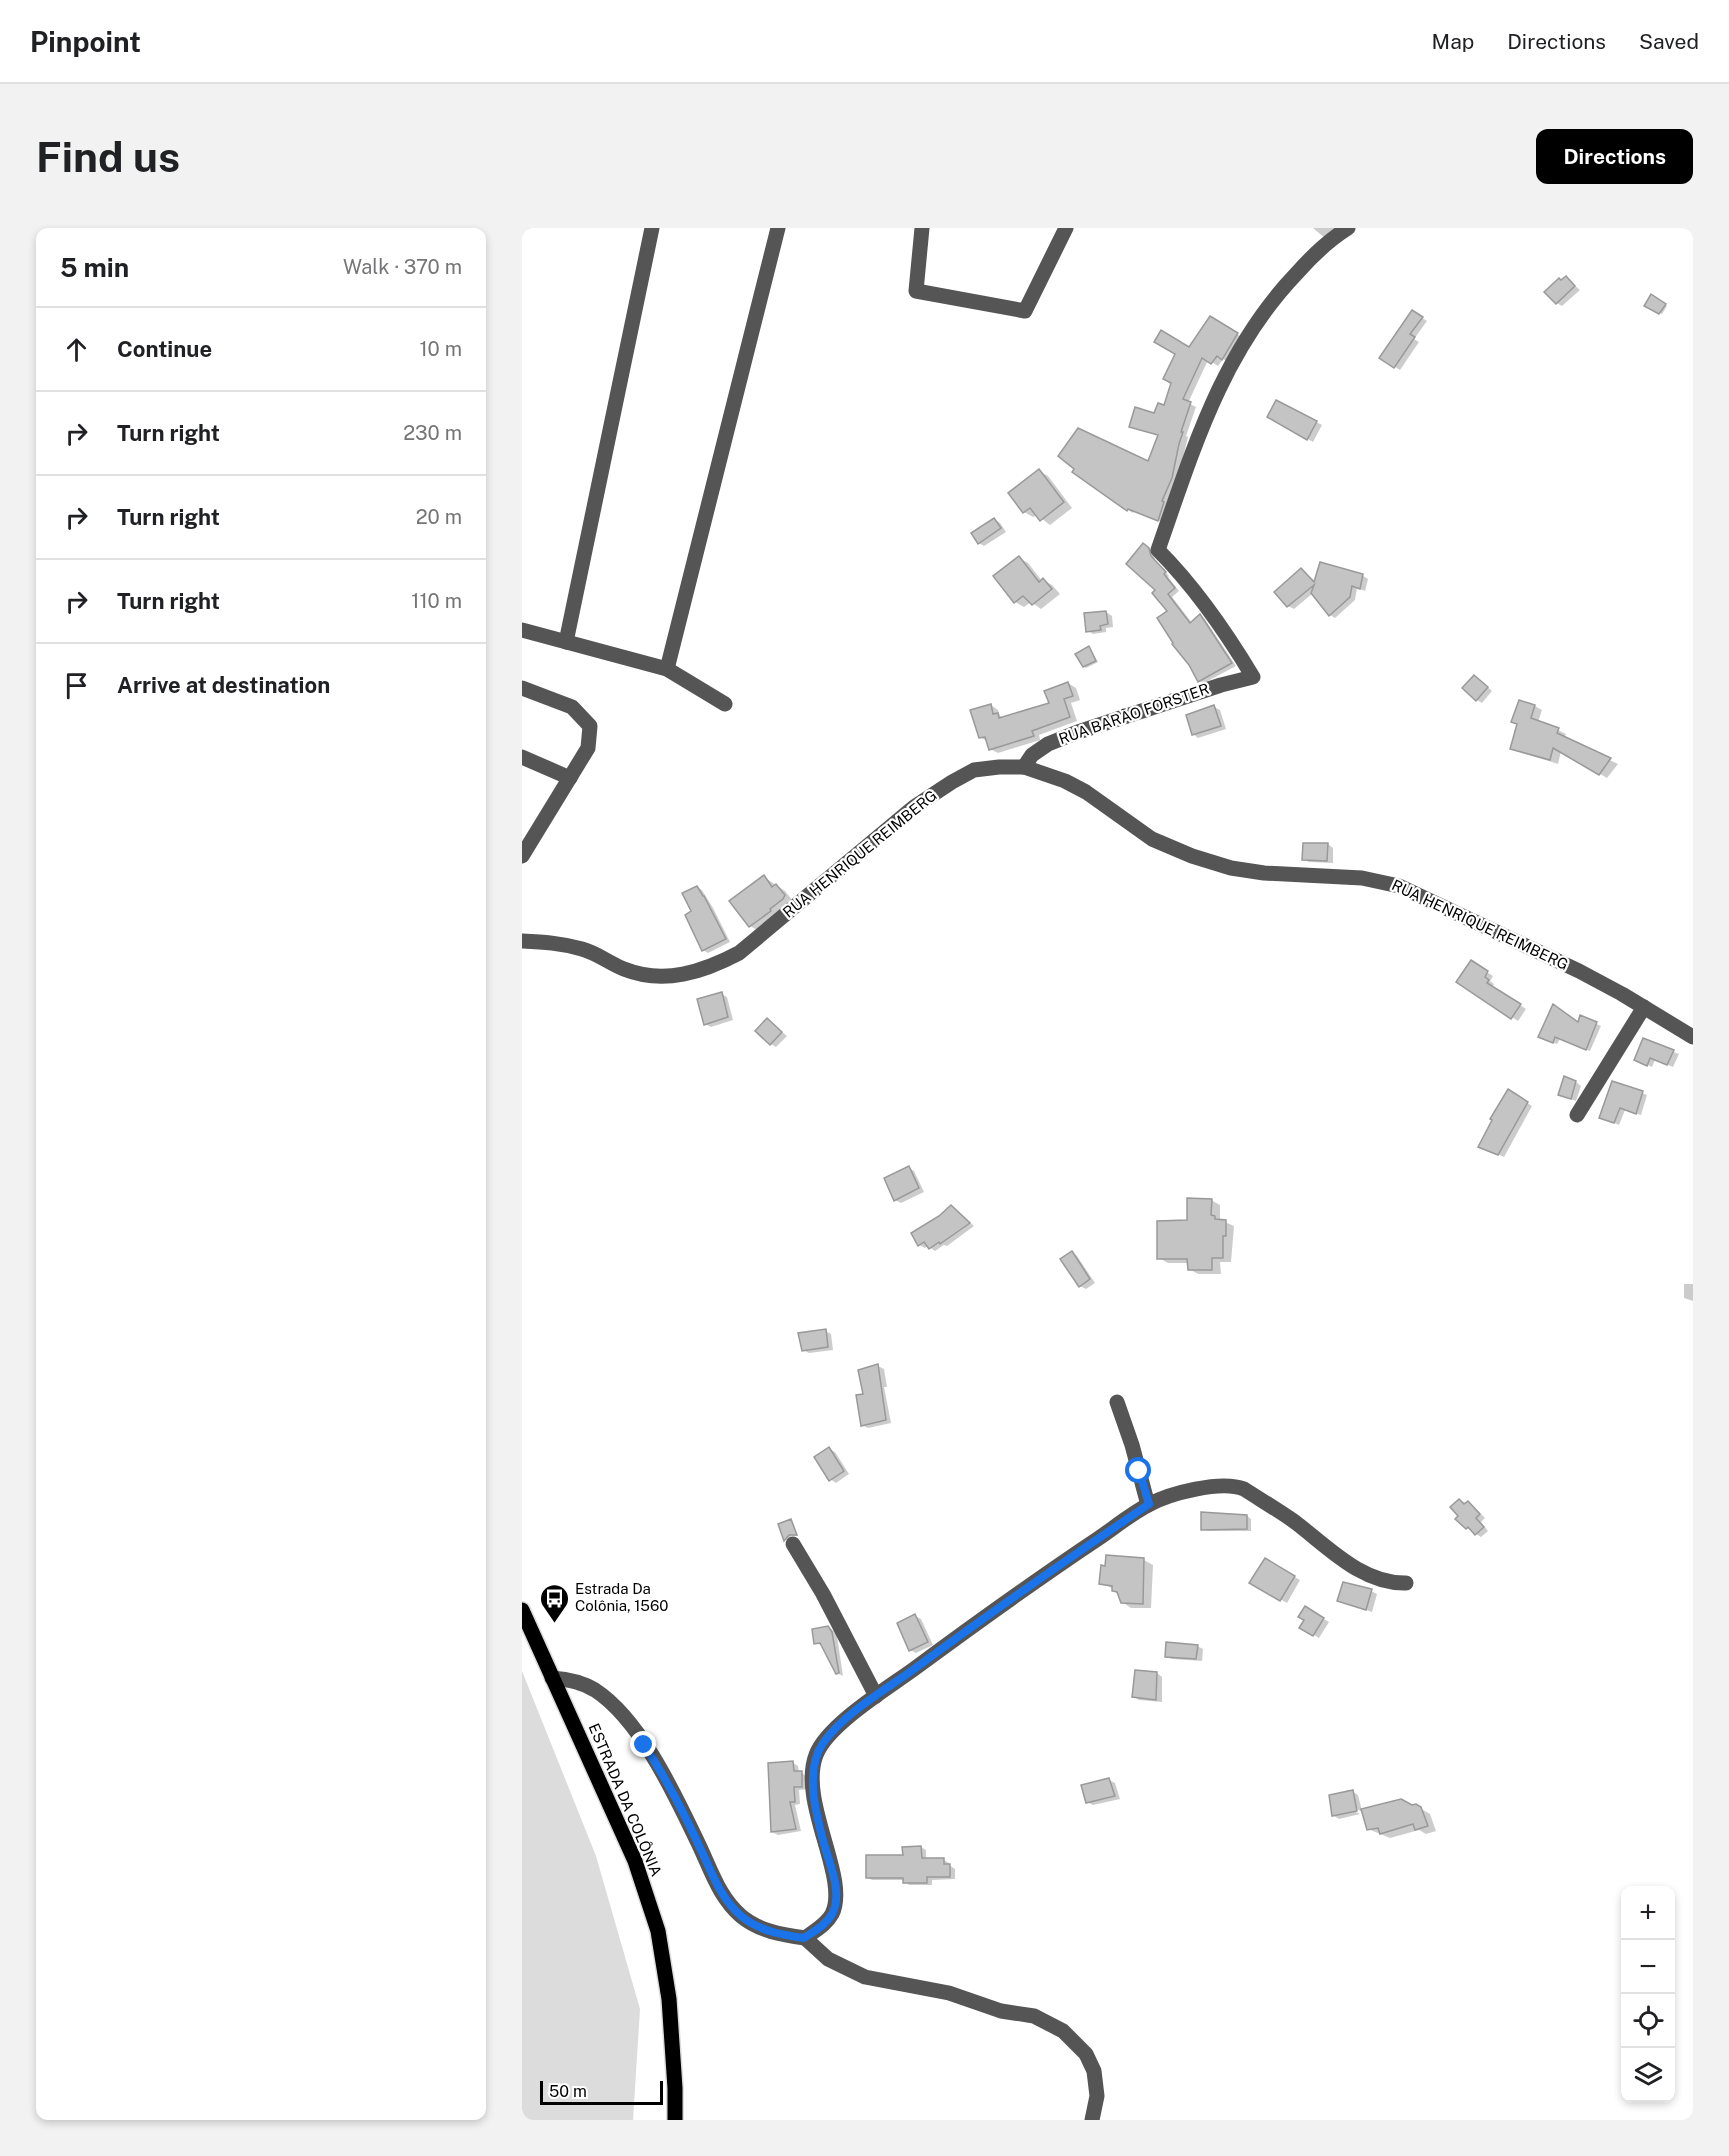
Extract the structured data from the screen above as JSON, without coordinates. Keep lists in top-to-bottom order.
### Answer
{
  "streets": {
    "main road": ["ESTRADA DA COLÔNIA"],
    "street": ["RUA BARÃO FORSTER", "RUA HENRIQUE REIMBERG"]
  },
  "crossings": [
    ["RUA BARÃO FORSTER", "RUA HENRIQUE REIMBERG"]
  ],
  "places": {
    "bus stop": ["Estrada Da Colônia, 1560"]
  },
  "scale_bar": "50 m",
  "page": {
    "header": "Pinpoint",
    "nav": ["Map", "Directions", "Saved"],
    "buttons": "Directions",
    "title": "Find us",
    "heading": ["5 min", "Walk · 370 m"],
    "list": [
      ["Continue", "10 m"],
      ["Turn right", "230 m"],
      ["Turn right", "20 m"],
      ["Turn right", "110 m"],
      "Arrive at destination"
    ],
    "map_buttons": ["+", "−"],
    "scale": "50 m"
  }
}
